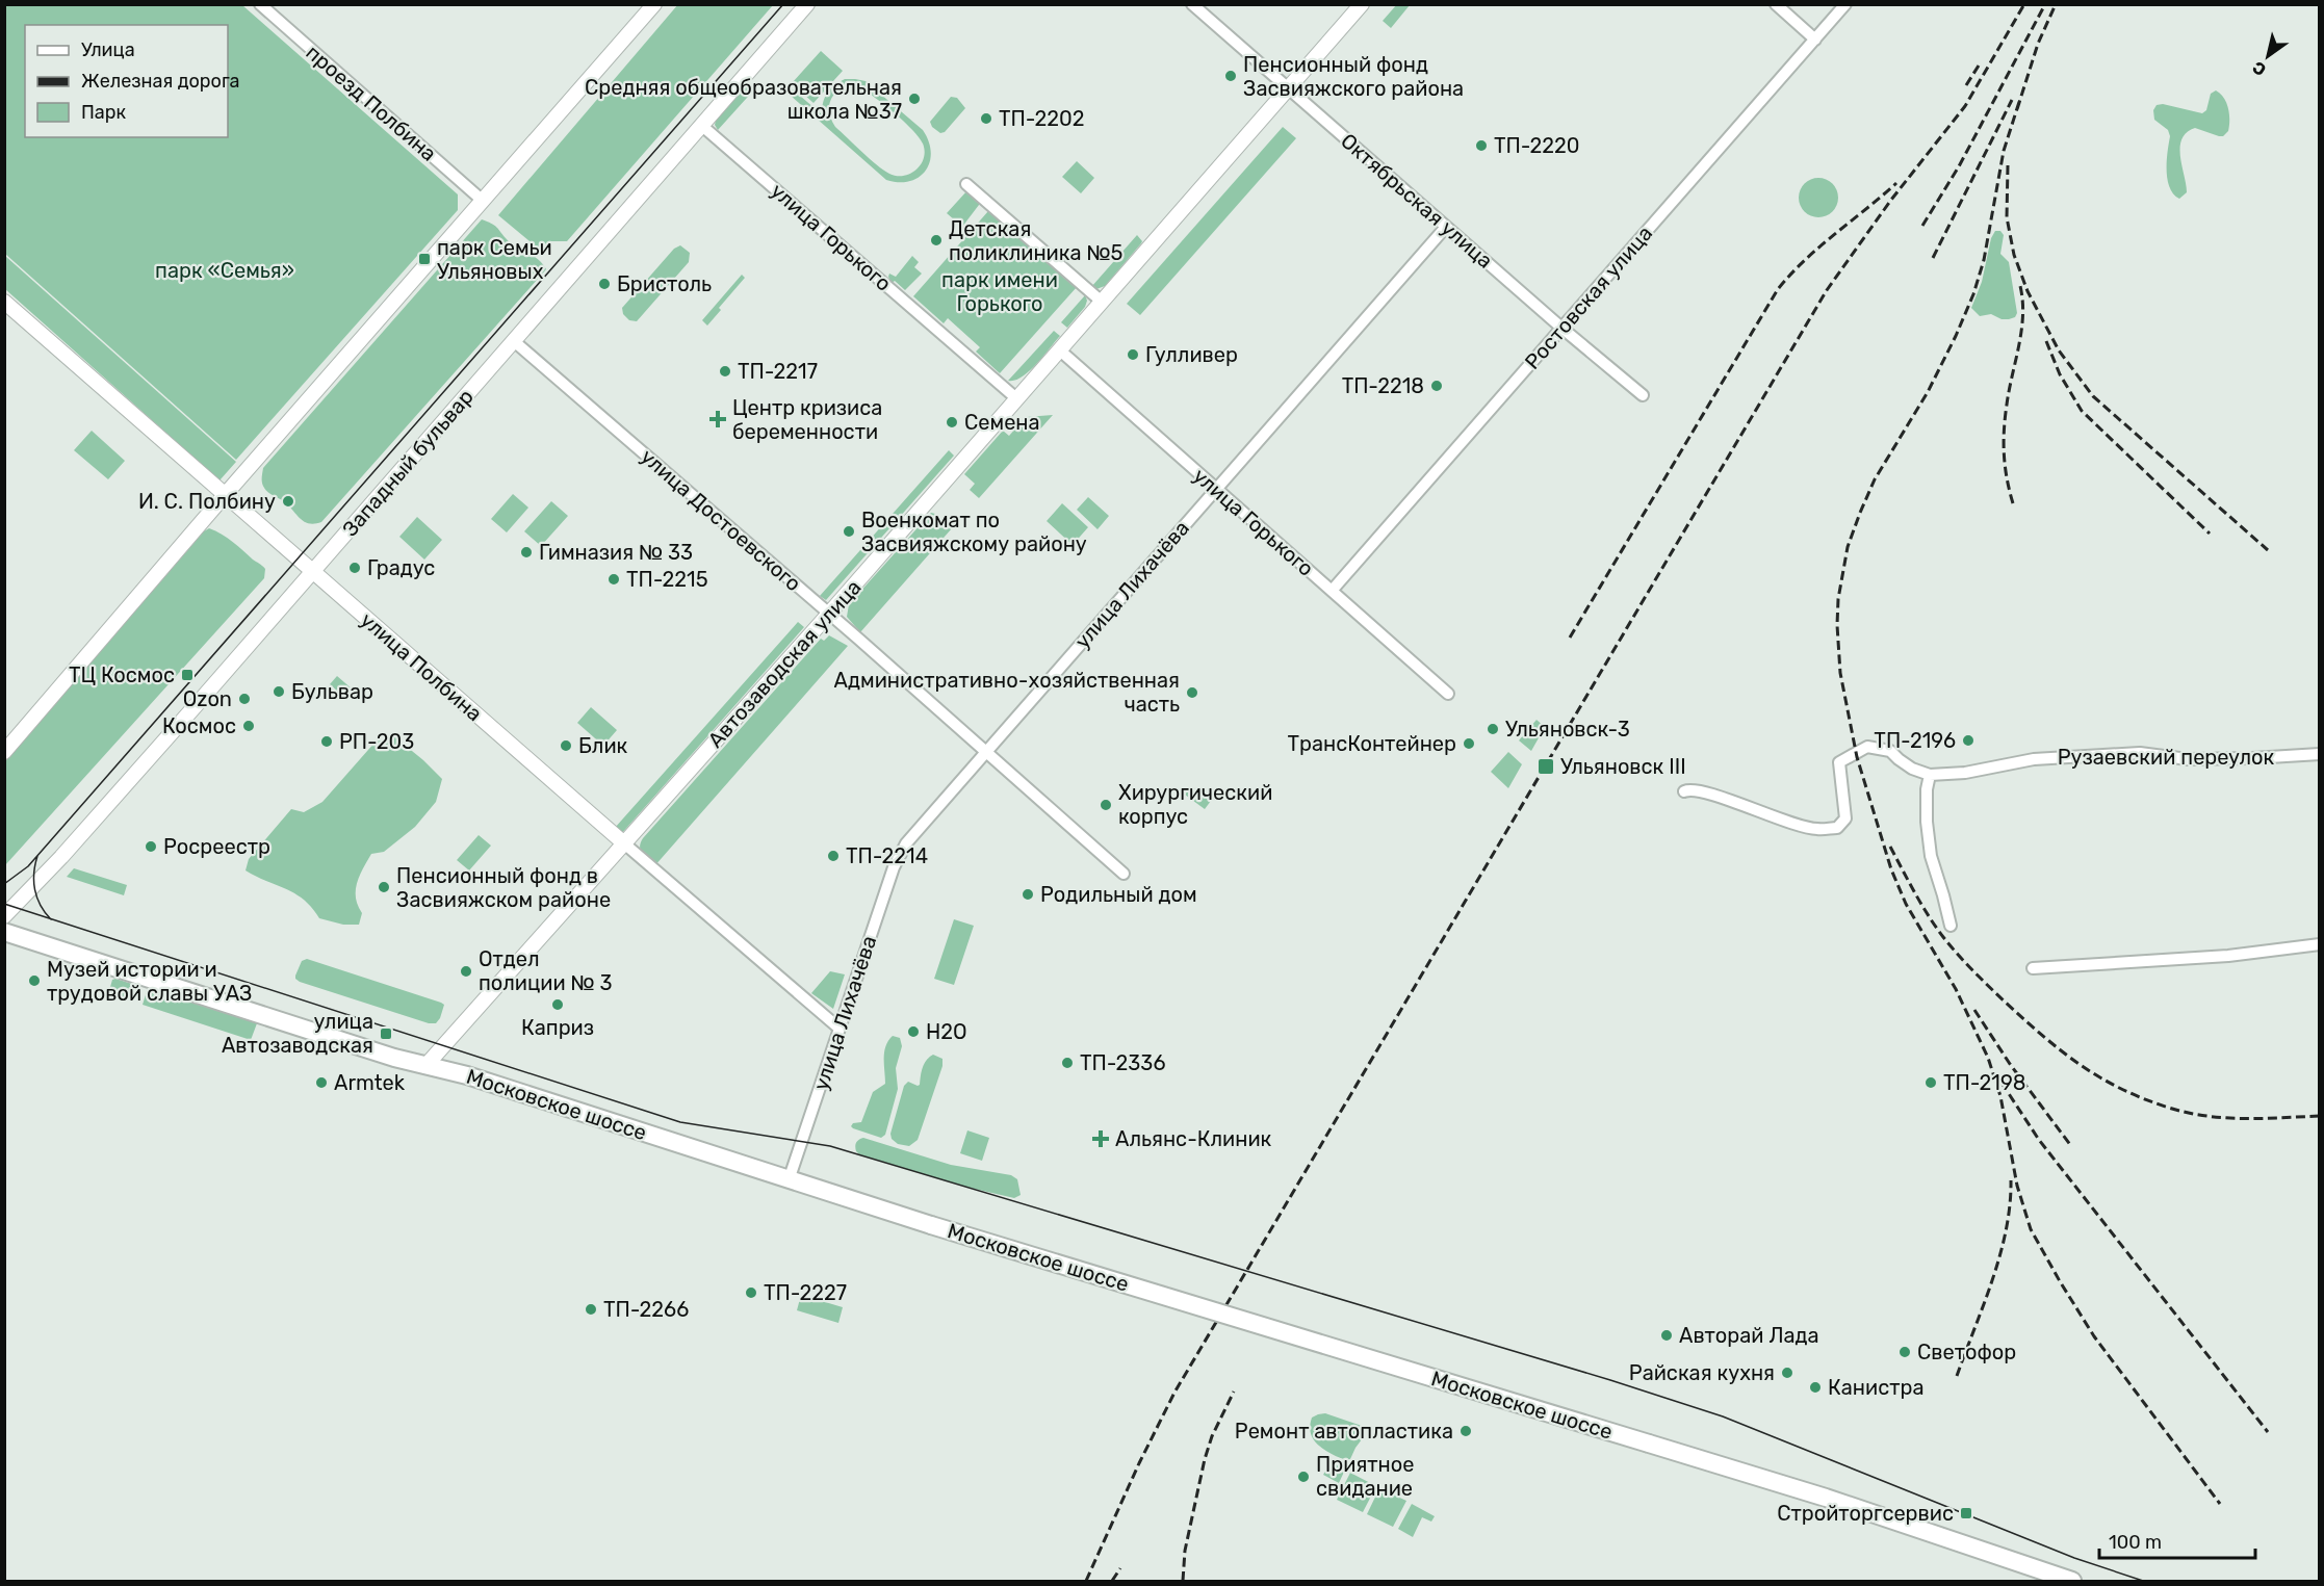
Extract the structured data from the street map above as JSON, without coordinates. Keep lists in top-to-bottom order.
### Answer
{
  "streets": {
    "main road": ["Московское шоссе"],
    "street": [
      "проезд Полбина",
      "Октябрьская улица",
      "улица Горького",
      "Ростовская улица",
      "Западный бульвар",
      "улица Достоевского",
      "улица Лихачёва",
      "Автозаводская улица",
      "улица Полбина",
      "Рузаевский переулок"
    ]
  },
  "crossings": [
    ["Октябрьская улица", "Ростовская улица"],
    ["Октябрьская улица", "улица Лихачёва"],
    ["Октябрьская улица", "Автозаводская улица"],
    ["улица Горького", "Ростовская улица"],
    ["улица Горького", "Западный бульвар"],
    ["улица Горького", "улица Лихачёва"],
    ["улица Горького", "Автозаводская улица"],
    ["Западный бульвар", "улица Достоевского"],
    ["Западный бульвар", "улица Полбина"],
    ["улица Достоевского", "улица Лихачёва"],
    ["улица Достоевского", "Автозаводская улица"],
    ["улица Лихачёва", "улица Полбина"],
    ["улица Лихачёва", "Московское шоссе"],
    ["Автозаводская улица", "улица Полбина"],
    ["Автозаводская улица", "Московское шоссе"]
  ],
  "parks": ["парк «Семья»", "парк имени Горького"],
  "places": {
    "other": [
      "Пенсионный фонд Засвияжского района",
      "Средняя общеобразовательная школа №37",
      "ТП-2202",
      "ТП-2220",
      "Детская поликлиника №5",
      "Бристоль",
      "Гулливер",
      "ТП-2217",
      "ТП-2218",
      "Семена",
      "И. С. Полбину",
      "Военкомат по Засвияжскому району",
      "Гимназия № 33",
      "Градус",
      "ТП-2215",
      "Бульвар",
      "Административно-хозяйственная часть",
      "Ozon",
      "Космос",
      "Ульяновск-3",
      "ТП-2196",
      "РП-203",
      "ТрансКонтейнер",
      "Блик",
      "Хирургический корпус",
      "Росреестр",
      "ТП-2214",
      "Пенсионный фонд в Засвияжском районе",
      "Родильный дом",
      "Отдел полиции № 3",
      "Музей истории и трудовой славы УАЗ",
      "Каприз",
      "H2O",
      "ТП-2336",
      "Armtek",
      "ТП-2198",
      "ТП-2227",
      "ТП-2266",
      "Авторай Лада",
      "Светофор",
      "Райская кухня",
      "Канистра",
      "Ремонт автопластика",
      "Приятное свидание"
    ],
    "transit": [
      "парк Семьи Ульяновых",
      "ТЦ Космос",
      "Ульяновск III",
      "улица Автозаводская",
      "Стройторгсервис"
    ],
    "health": ["Центр кризиса беременности", "Альянс-Клиник"]
  },
  "legend": ["Улица", "Железная дорога", "Парк"],
  "scale_bar": "100 m",
  "north": "bottom left"
}
